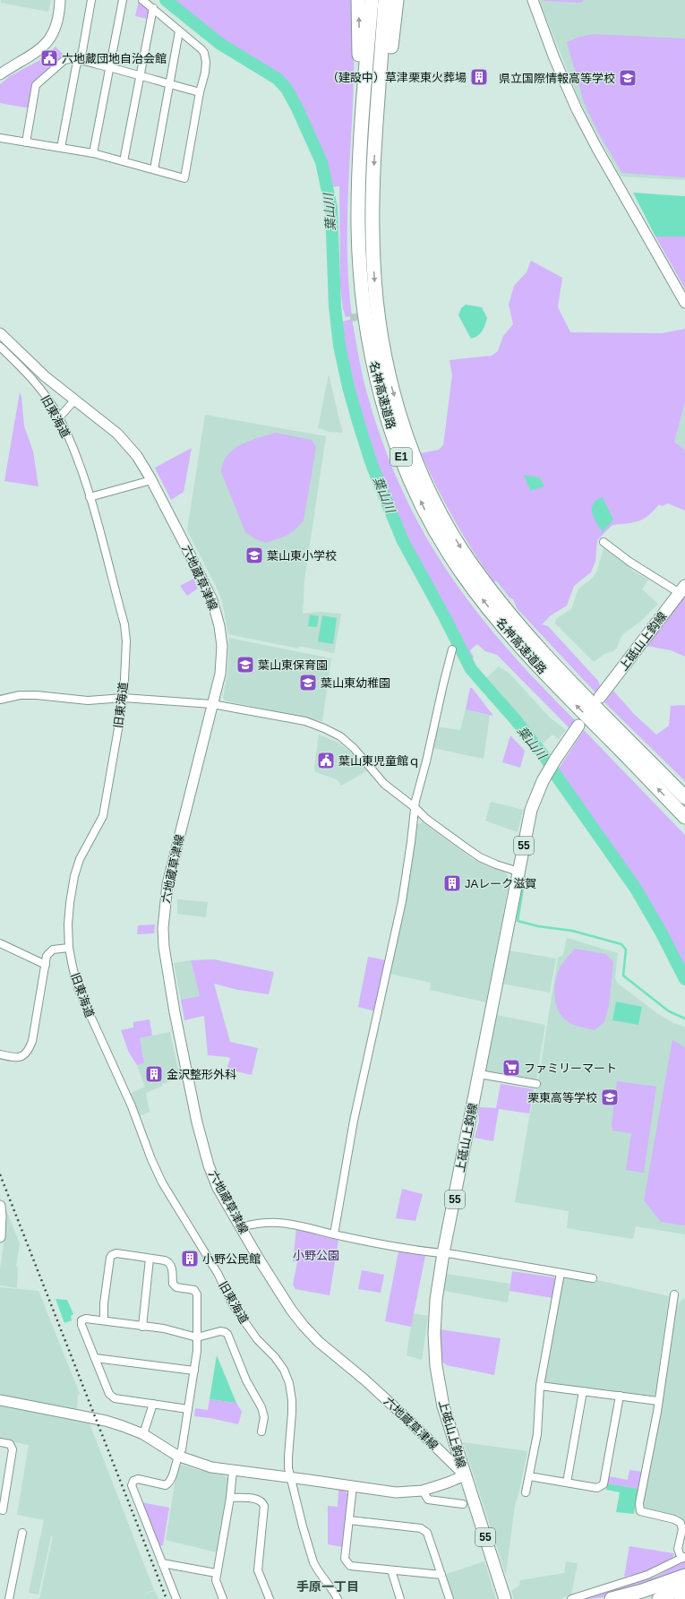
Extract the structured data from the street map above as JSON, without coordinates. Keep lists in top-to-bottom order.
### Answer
{
  "streets": {
    "highway": ["名神高速道路", "E1"],
    "main road": ["六地蔵草津線", "上砥山上鈎線", "55"],
    "street": ["旧東海道"]
  },
  "crossings": [
    ["六地蔵草津線", "上砥山上鈎線"]
  ],
  "districts": ["手原一丁目"],
  "water": ["葉山川"],
  "parks": ["小野公園"],
  "places": {
    "public building": ["六地蔵団地自治会館", "葉山東児童館ｑ"],
    "building": [
      "（建設中）草津栗東火葬場",
      "JAレーク滋賀",
      "金沢整形外科",
      "小野公民館"
    ],
    "school or university": [
      "県立国際情報高等学校",
      "葉山東小学校",
      "葉山東保育園",
      "葉山東幼稚園",
      "栗東高等学校"
    ],
    "supermarket": ["ファミリーマート"]
  }
}
